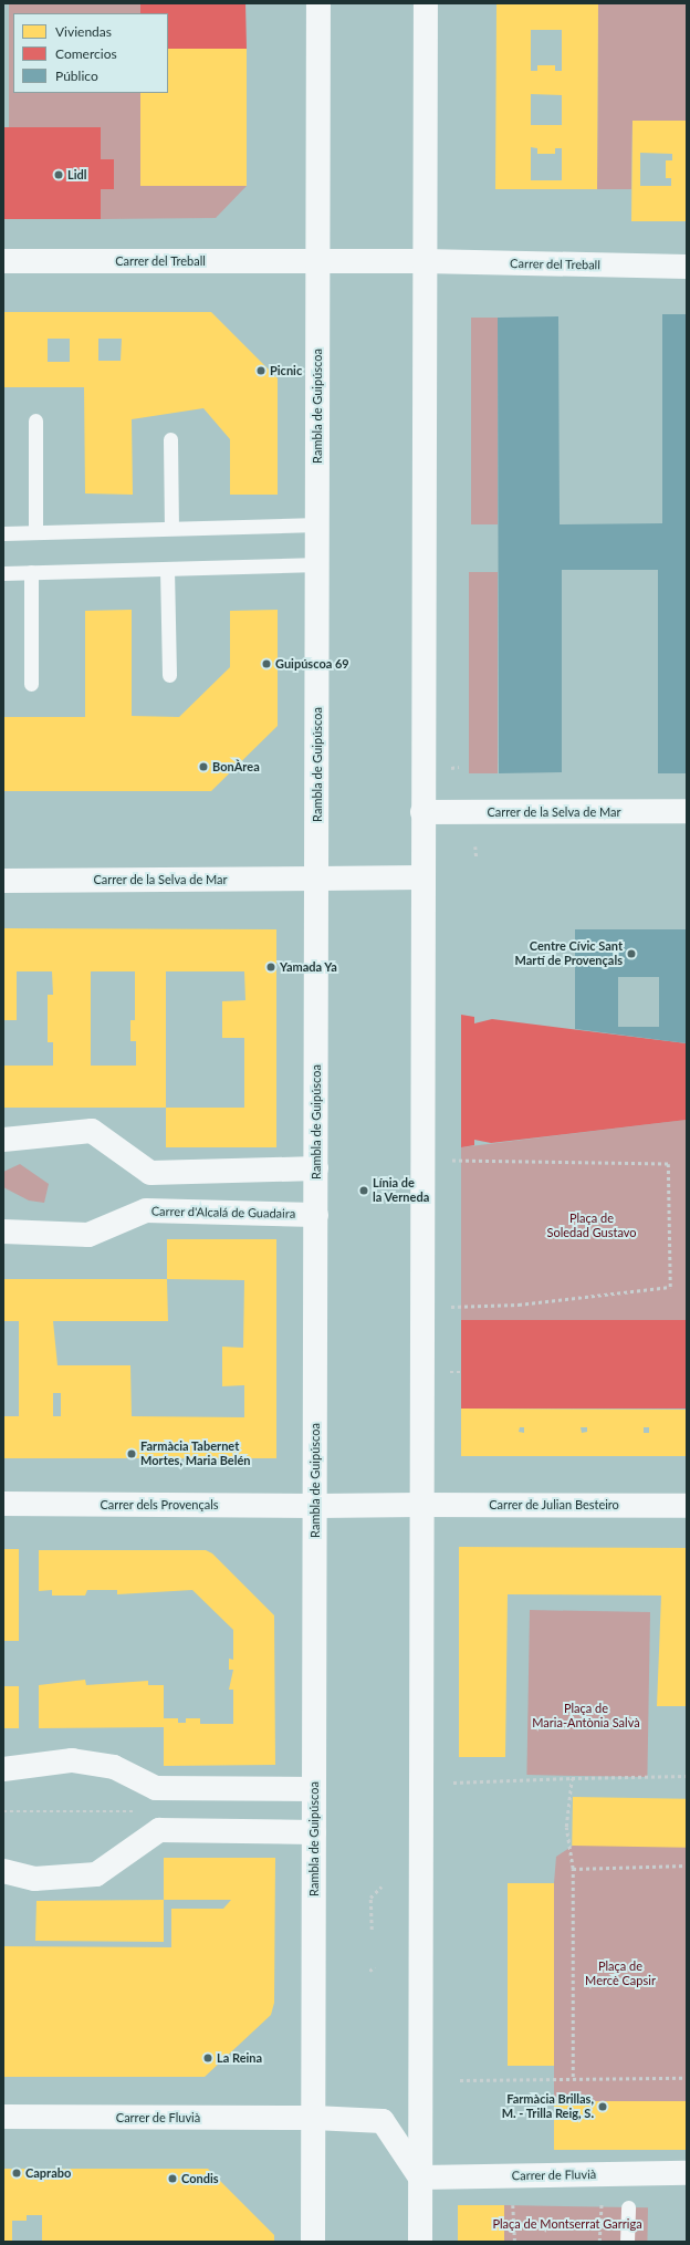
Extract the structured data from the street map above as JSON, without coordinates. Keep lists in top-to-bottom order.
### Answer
{
  "streets": {
    "street": [
      "Carrer del Treball",
      "Rambla de Guipúscoa",
      "Carrer de la Selva de Mar",
      "Carrer d'Alcalá de Guadaira",
      "Carrer dels Provençals",
      "Carrer de Julian Besteiro",
      "Carrer de Fluvià"
    ]
  },
  "crossings": [
    ["Carrer del Treball", "Rambla de Guipúscoa"],
    ["Rambla de Guipúscoa", "Carrer de la Selva de Mar"],
    ["Rambla de Guipúscoa", "Carrer d'Alcalá de Guadaira"],
    ["Rambla de Guipúscoa", "Carrer dels Provençals"],
    ["Rambla de Guipúscoa", "Carrer de Fluvià"],
    ["Carrer dels Provençals", "Carrer de Julian Besteiro"]
  ],
  "parks": [
    "Plaça de Soledad Gustavo",
    "Plaça de Maria-Antònia Salvà",
    "Plaça de Mercè Capsir",
    "Plaça de Montserrat Garriga"
  ],
  "places": [
    "Lidl",
    "Picnic",
    "Guipúscoa 69",
    "BonÀrea",
    "Centre Cívic Sant Martí de Provençals",
    "Yamada Ya",
    "Línia de la Verneda",
    "Farmàcia Tabernet Mortes, Maria Belén",
    "La Reina",
    "Farmàcia Brillas, M. - Trilla Reig, S.",
    "Caprabo",
    "Condis"
  ],
  "legend": ["Viviendas", "Comercios", "Público"]
}
